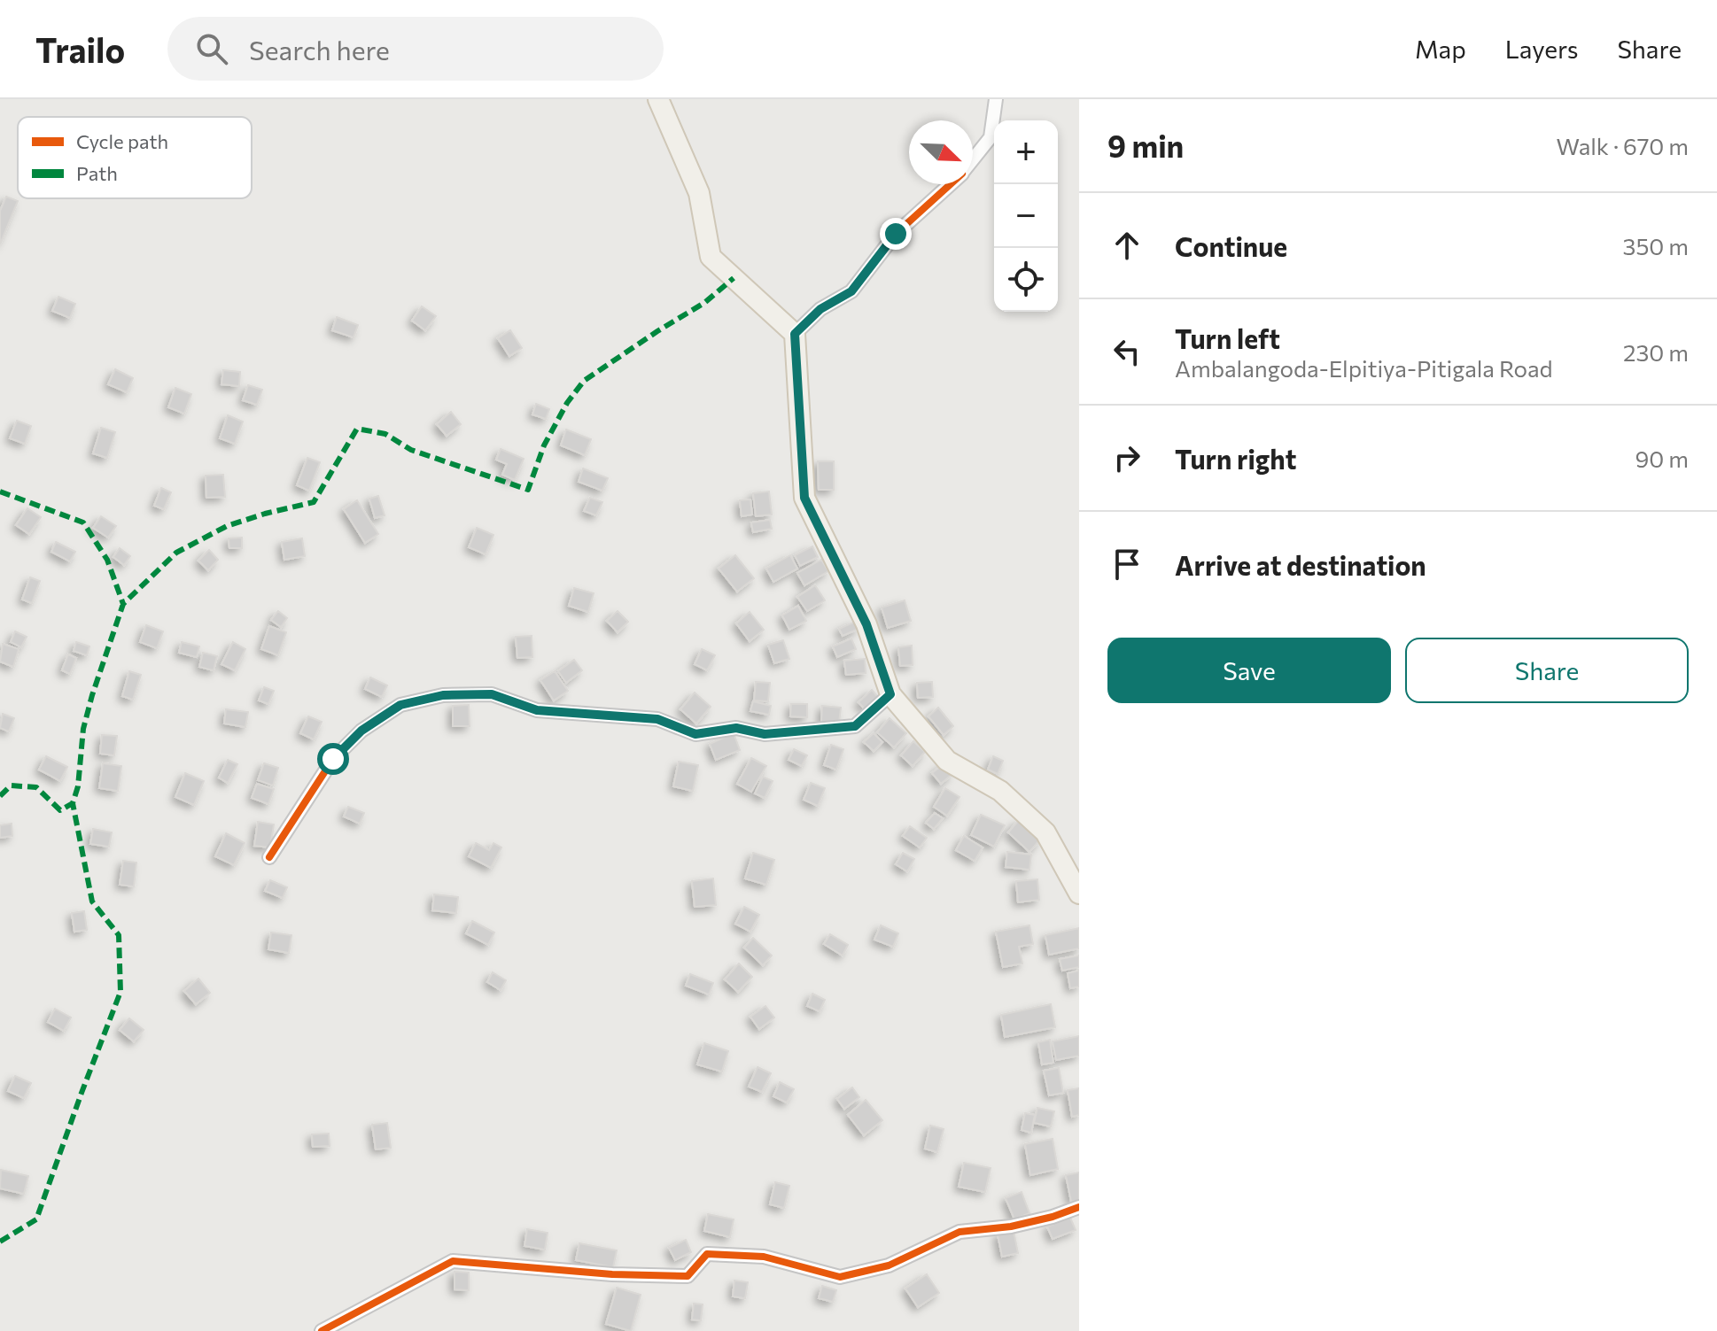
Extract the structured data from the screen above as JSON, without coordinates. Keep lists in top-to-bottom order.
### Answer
{
  "legend": ["Cycle path", "Path"],
  "north": "bottom right",
  "page": {
    "header": "Trailo",
    "search": "Search here",
    "nav": ["Map", "Layers", "Share"],
    "heading": ["9 min", "Walk · 670 m"],
    "map_buttons": ["+", "−"],
    "list": [
      ["Continue", "350 m"],
      ["Turn left", "Ambalangoda-Elpitiya-Pitigala Road", "230 m"],
      ["Turn right", "90 m"],
      "Arrive at destination"
    ],
    "buttons": ["Save", "Share"]
  }
}
